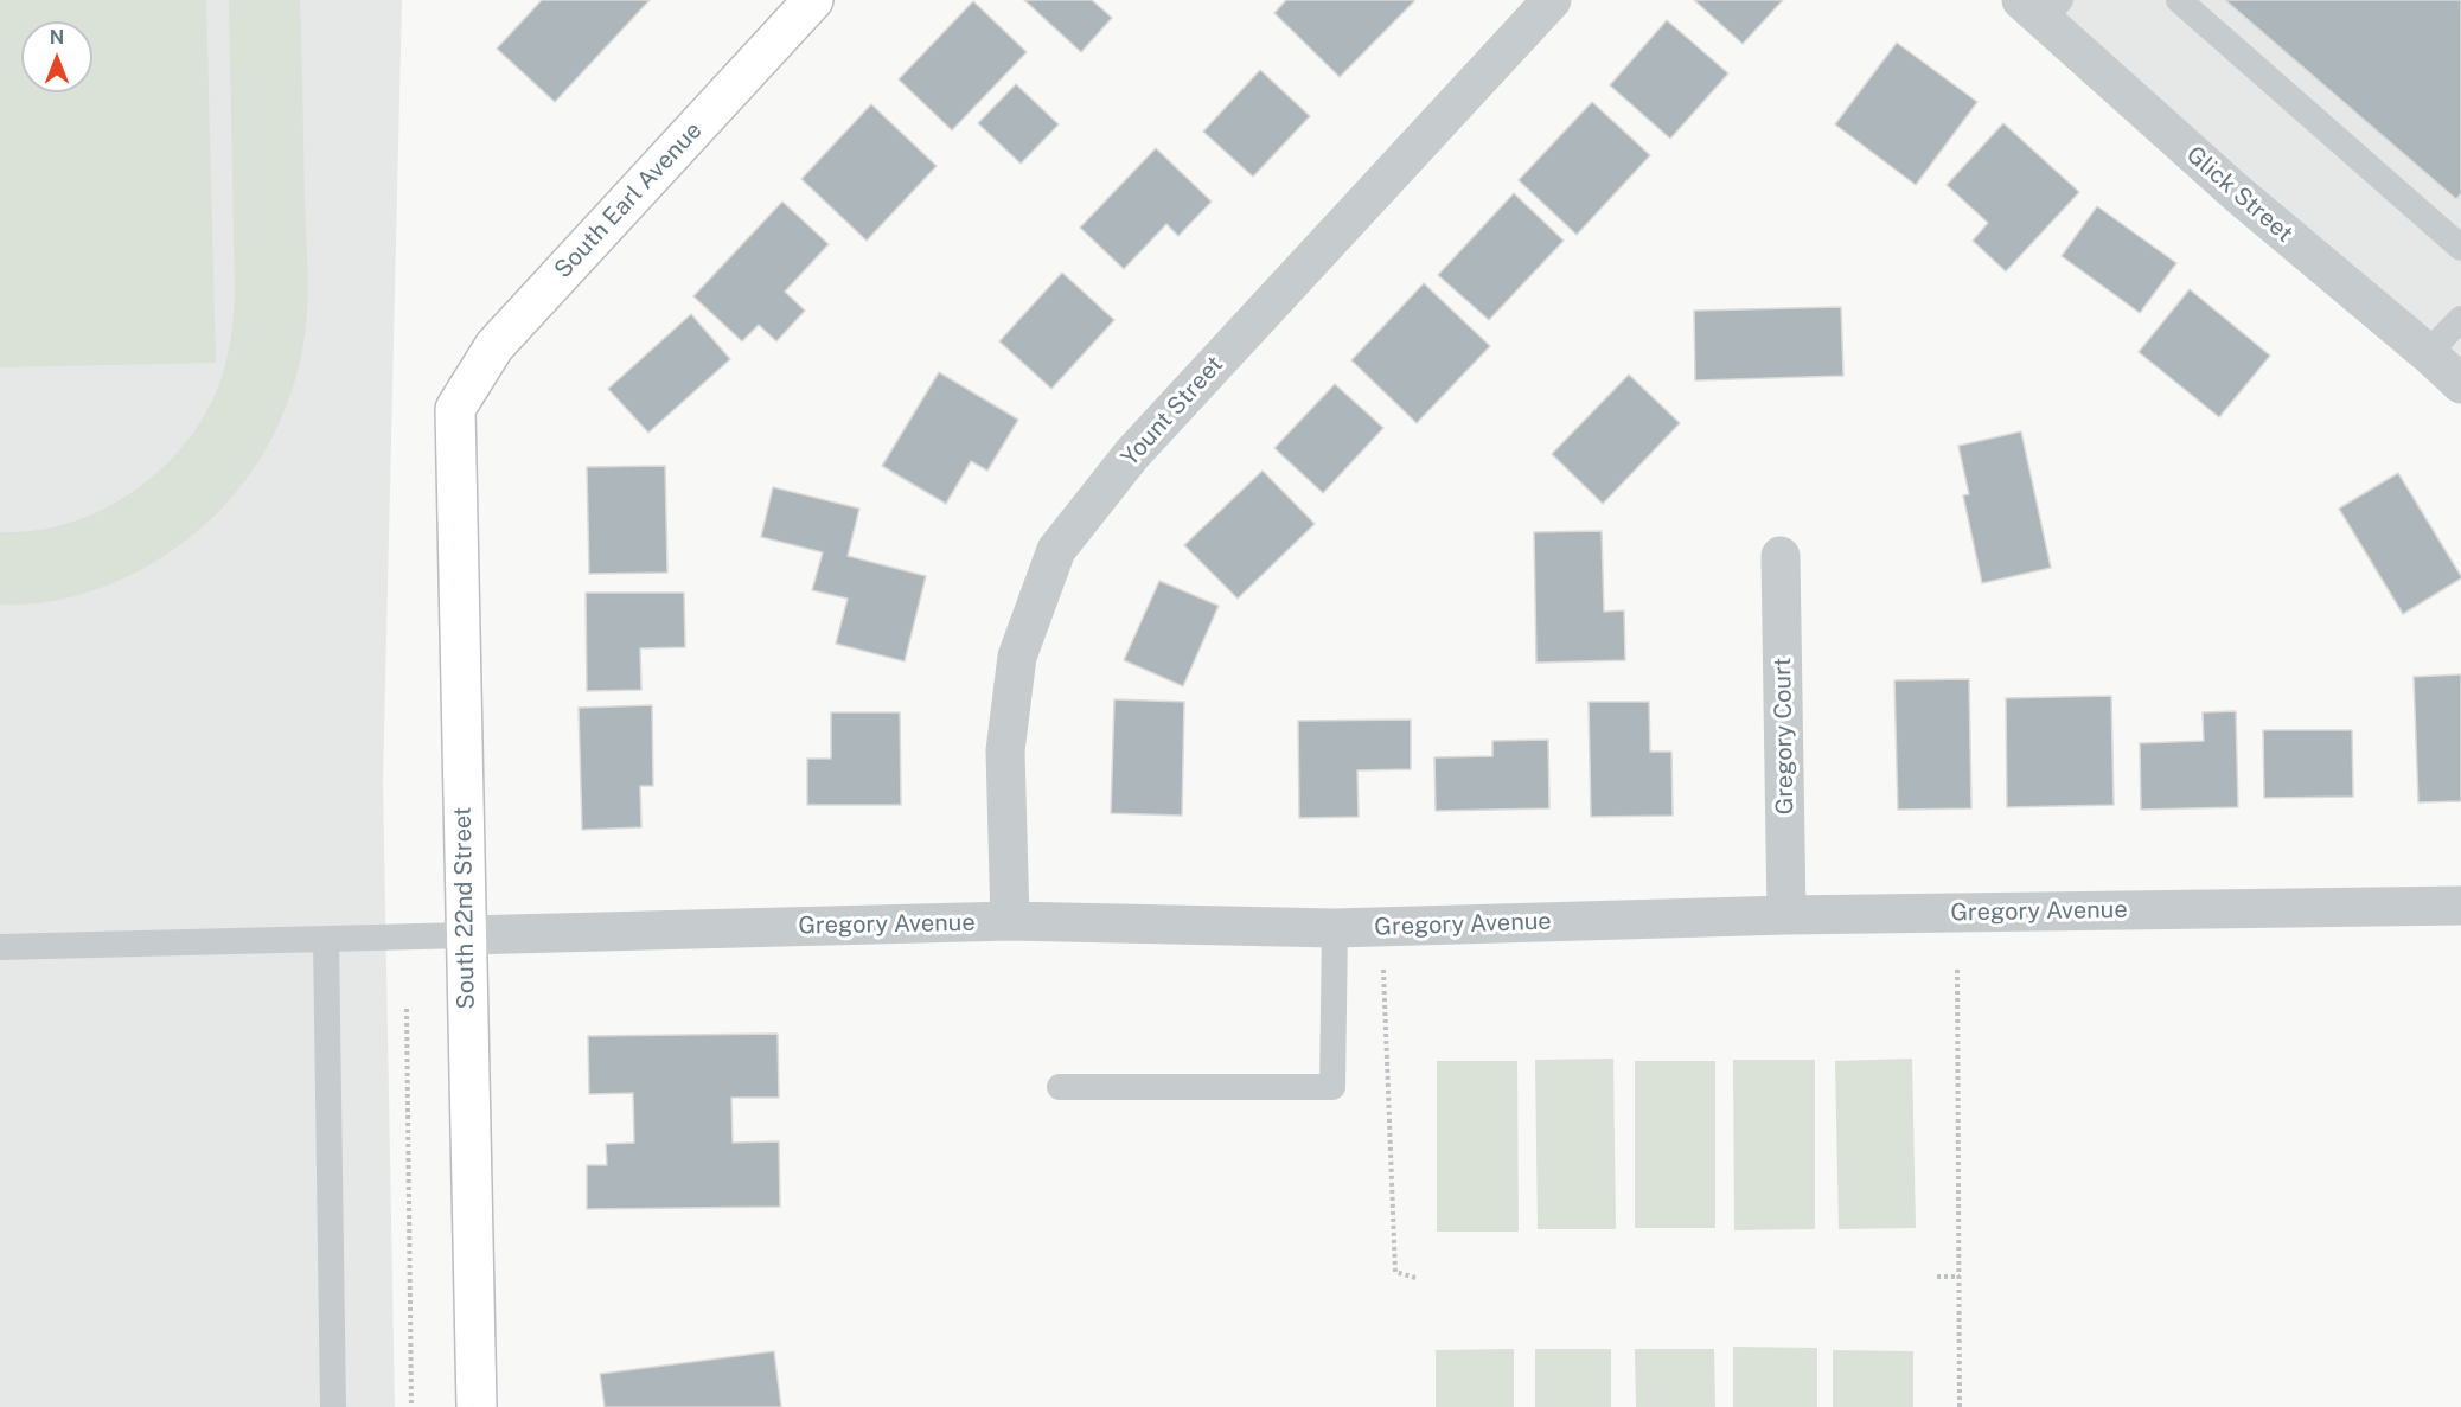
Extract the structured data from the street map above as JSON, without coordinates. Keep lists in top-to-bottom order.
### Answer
{
  "streets": {
    "street": [
      "Glick Street",
      "South Earl Avenue",
      "Yount Street",
      "Gregory Court",
      "South 22nd Street",
      "Gregory Avenue"
    ]
  },
  "crossings": [
    ["South Earl Avenue", "South 22nd Street"],
    ["Yount Street", "Gregory Avenue"],
    ["Gregory Court", "Gregory Avenue"],
    ["South 22nd Street", "Gregory Avenue"]
  ],
  "north": "top"
}
